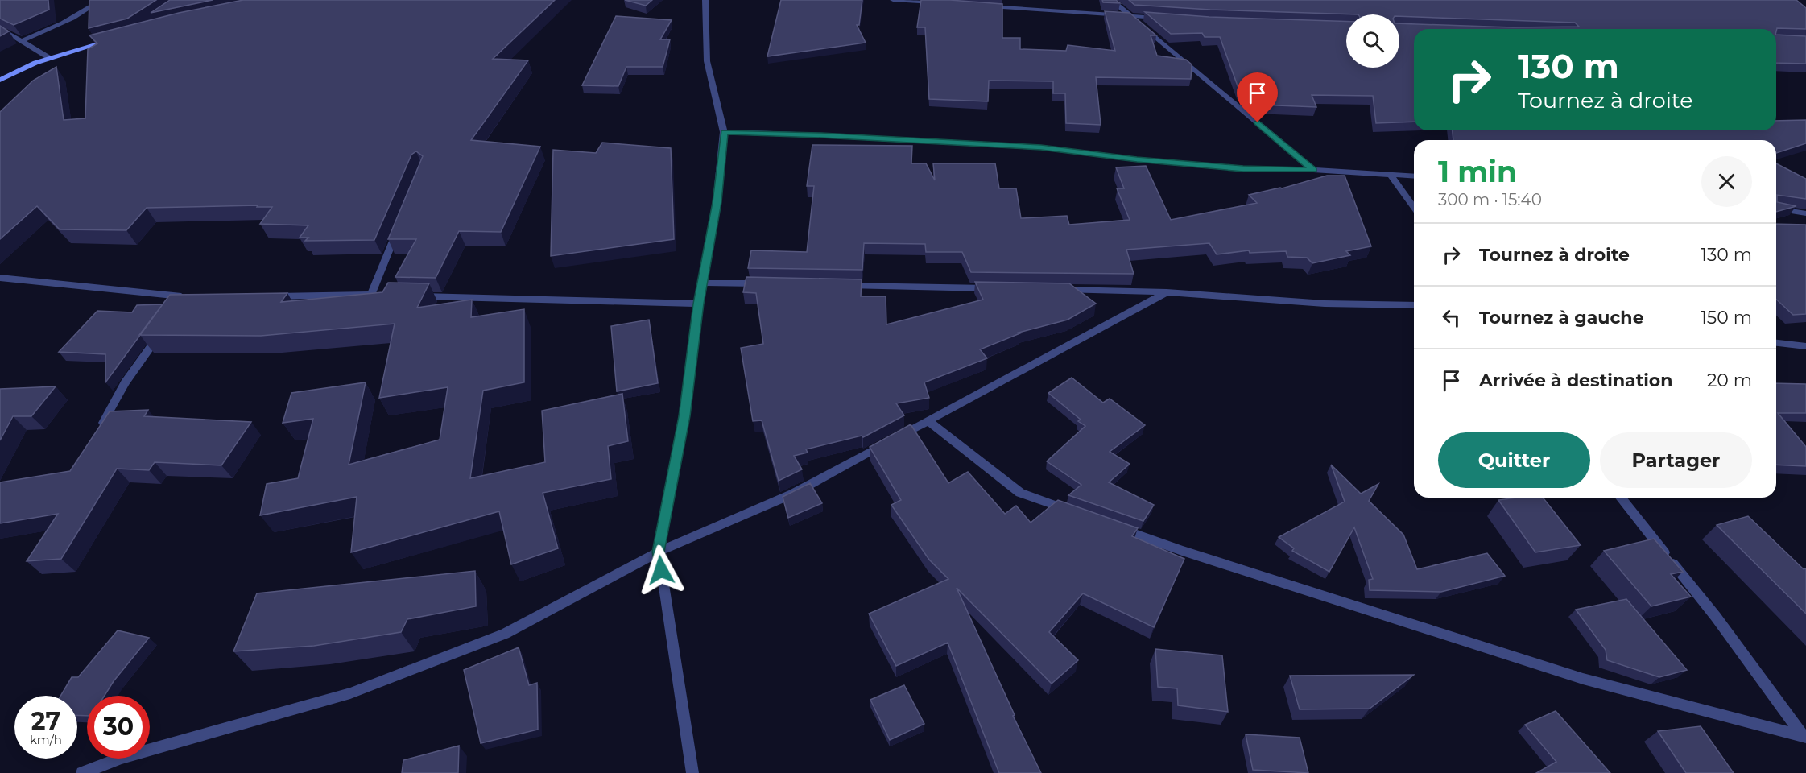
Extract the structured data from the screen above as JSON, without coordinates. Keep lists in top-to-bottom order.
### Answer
{
  "page": {
    "turn": ["130 m", "Tournez à droite"],
    "heading": ["1 min", "300 m · 15:40"],
    "list": [
      {
        "name": "Tournez à droite",
        "value": "130 m"
      },
      {
        "name": "Tournez à gauche",
        "value": "150 m"
      },
      {
        "name": "Arrivée à destination",
        "value": "20 m"
      }
    ],
    "buttons": ["Quitter", "Partager"],
    "speed": "27 km/h",
    "limit": "30"
  }
}
